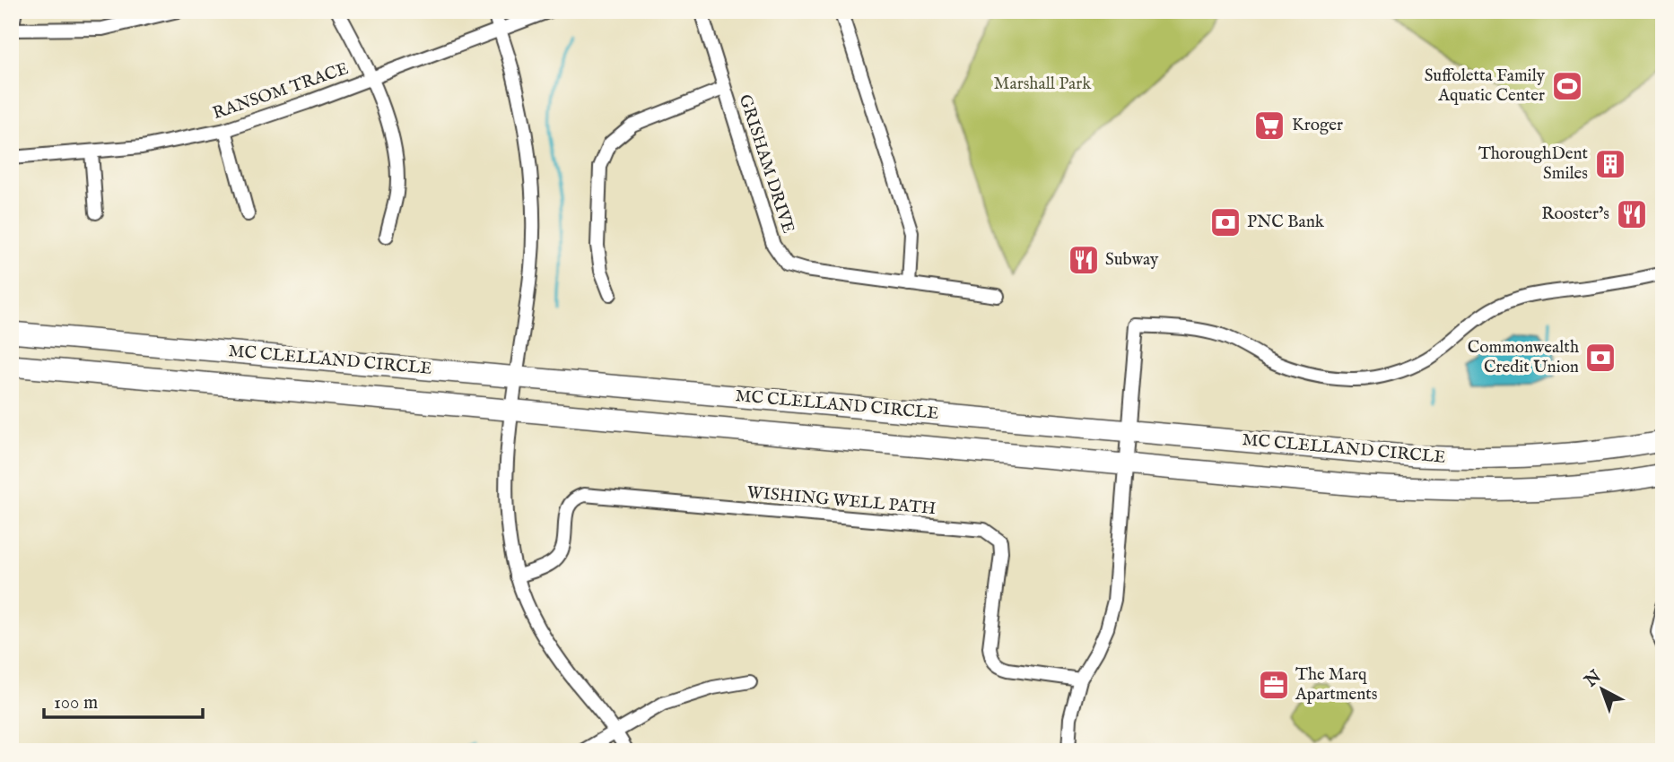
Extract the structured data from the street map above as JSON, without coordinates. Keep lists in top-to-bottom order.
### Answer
{
  "streets": {
    "highway": ["MC CLELLAND CIRCLE"],
    "street": ["RANSOM TRACE", "GRISHAM DRIVE", "WISHING WELL PATH"]
  },
  "parks": ["Marshall Park"],
  "places": {
    "sports": ["Suffoletta Family Aquatic Center"],
    "supermarket": ["Kroger"],
    "building": ["ThoroughDent Smiles"],
    "restaurant": ["Rooster’s", "Subway"],
    "bank": ["PNC Bank", "Commonwealth Credit Union"],
    "office": ["The Marq Apartments"]
  },
  "scale_bar": "100 m",
  "north": "top left"
}
